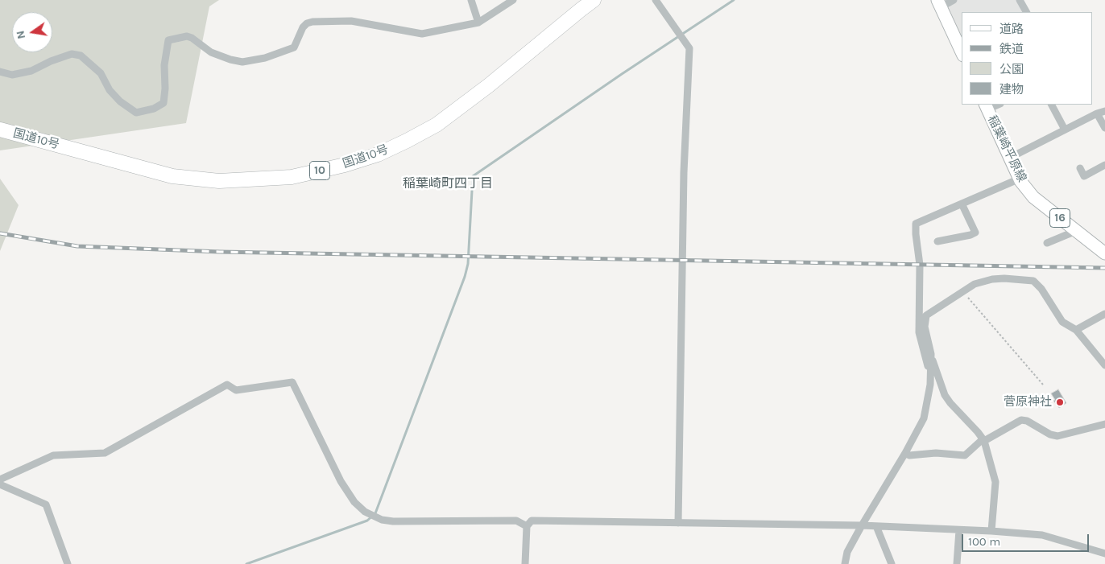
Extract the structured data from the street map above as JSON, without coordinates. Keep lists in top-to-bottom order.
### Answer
{
  "streets": {
    "highway": ["国道10号", "10"],
    "main road": ["稲葉崎平原線", "16"]
  },
  "districts": ["稲葉崎町四丁目"],
  "places": ["菅原神社"],
  "legend": [
    "道路",
    "鉄道",
    "公園",
    "建物"
  ],
  "scale_bar": "100 m",
  "north": "left"
}
